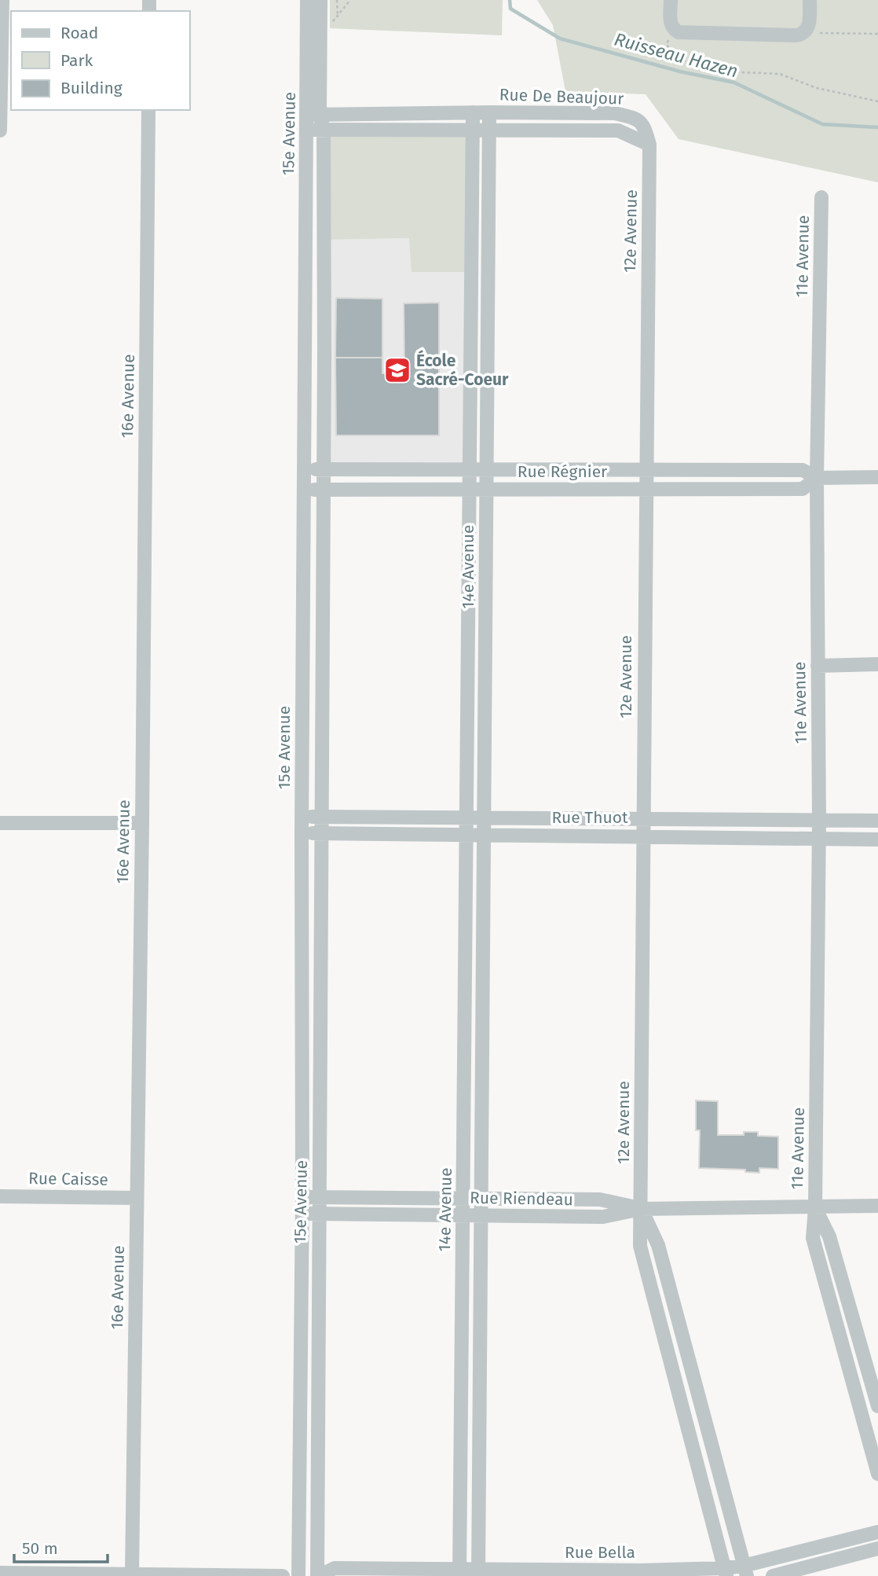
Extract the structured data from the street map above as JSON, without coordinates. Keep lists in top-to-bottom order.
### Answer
{
  "streets": {
    "street": [
      "Rue De Beaujour",
      "15e Avenue",
      "12e Avenue",
      "11e Avenue",
      "16e Avenue",
      "Rue Régnier",
      "14e Avenue",
      "Rue Thuot",
      "Rue Caisse",
      "Rue Riendeau",
      "Rue Bella"
    ]
  },
  "crossings": [
    ["Rue De Beaujour", "15e Avenue"],
    ["Rue De Beaujour", "12e Avenue"],
    ["Rue De Beaujour", "14e Avenue"],
    ["15e Avenue", "Rue Régnier"],
    ["15e Avenue", "Rue Thuot"],
    ["15e Avenue", "Rue Riendeau"],
    ["15e Avenue", "Rue Bella"],
    ["12e Avenue", "Rue Régnier"],
    ["12e Avenue", "Rue Thuot"],
    ["12e Avenue", "Rue Riendeau"],
    ["12e Avenue", "Rue Bella"],
    ["11e Avenue", "Rue Régnier"],
    ["11e Avenue", "Rue Thuot"],
    ["11e Avenue", "Rue Riendeau"],
    ["16e Avenue", "Rue Caisse"],
    ["Rue Régnier", "14e Avenue"],
    ["14e Avenue", "Rue Thuot"],
    ["14e Avenue", "Rue Riendeau"],
    ["14e Avenue", "Rue Bella"]
  ],
  "water": ["Ruisseau Hazen"],
  "places": {
    "school or university": ["École Sacré-Coeur"]
  },
  "legend": ["Road", "Park", "Building"],
  "scale_bar": "50 m"
}
